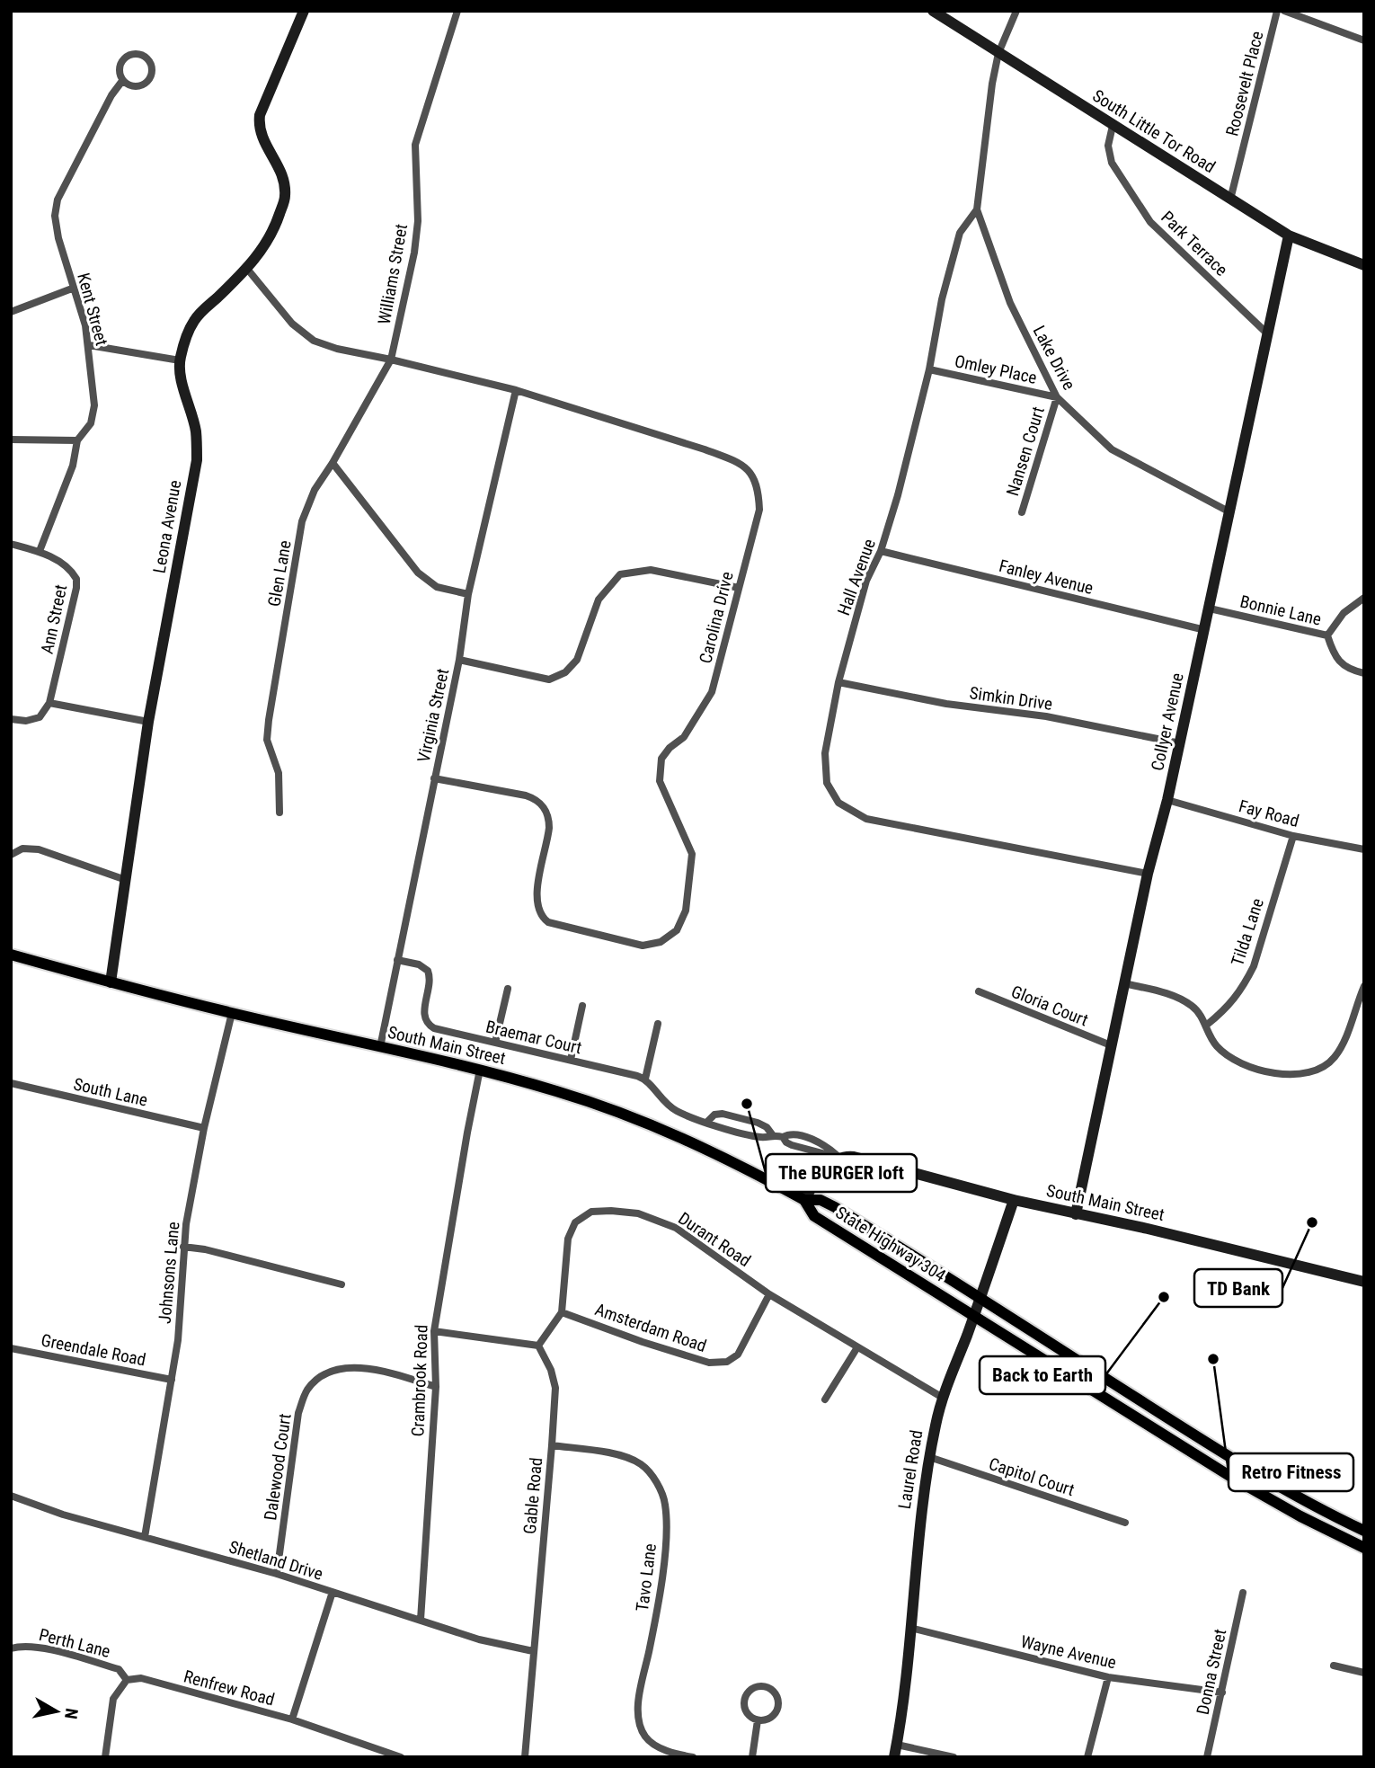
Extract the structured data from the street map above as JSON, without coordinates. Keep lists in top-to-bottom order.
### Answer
{
  "streets": {
    "main road": ["South Main Street", "State Highway 304"],
    "street": [
      "Roosevelt Place",
      "South Little Tor Road",
      "Park Terrace",
      "Williams Street",
      "Kent Street",
      "Lake Drive",
      "Omley Place",
      "Nansen Court",
      "Leona Avenue",
      "Glen Lane",
      "Hall Avenue",
      "Fanley Avenue",
      "Bonnie Lane",
      "Carolina Drive",
      "Ann Street",
      "Simkin Drive",
      "Virginia Street",
      "Collyer Avenue",
      "Fay Road",
      "Tilda Lane",
      "Gloria Court",
      "Braemar Court",
      "South Lane",
      "Durant Road",
      "Johnsons Lane",
      "Amsterdam Road",
      "Greendale Road",
      "Crambrook Road",
      "Dalewood Court",
      "Laurel Road",
      "Capitol Court",
      "Gable Road",
      "Shetland Drive",
      "Tavo Lane",
      "Perth Lane",
      "Wayne Avenue",
      "Donna Street",
      "Renfrew Road"
    ]
  },
  "crossings": [
    ["Roosevelt Place", "South Little Tor Road"],
    ["South Little Tor Road", "Park Terrace"],
    ["South Little Tor Road", "Hall Avenue"],
    ["South Little Tor Road", "Collyer Avenue"],
    ["Park Terrace", "Collyer Avenue"],
    ["Williams Street", "Glen Lane"],
    ["Williams Street", "Carolina Drive"],
    ["Kent Street", "Ann Street"],
    ["Lake Drive", "Omley Place"],
    ["Lake Drive", "Nansen Court"],
    ["Lake Drive", "Hall Avenue"],
    ["Lake Drive", "Collyer Avenue"],
    ["Omley Place", "Nansen Court"],
    ["Omley Place", "Hall Avenue"],
    ["Leona Avenue", "Carolina Drive"],
    ["Leona Avenue", "South Main Street"],
    ["Glen Lane", "Carolina Drive"],
    ["Hall Avenue", "Fanley Avenue"],
    ["Hall Avenue", "Simkin Drive"],
    ["Hall Avenue", "Collyer Avenue"],
    ["Fanley Avenue", "Collyer Avenue"],
    ["Bonnie Lane", "Collyer Avenue"],
    ["Carolina Drive", "Virginia Street"],
    ["Simkin Drive", "Collyer Avenue"],
    ["Virginia Street", "Braemar Court"],
    ["Virginia Street", "South Main Street"],
    ["Collyer Avenue", "Fay Road"],
    ["Collyer Avenue", "Gloria Court"],
    ["Collyer Avenue", "South Main Street"],
    ["Fay Road", "Tilda Lane"],
    ["South Main Street", "State Highway 304"],
    ["South Main Street", "Johnsons Lane"],
    ["South Main Street", "Crambrook Road"],
    ["South Main Street", "Laurel Road"],
    ["South Lane", "Johnsons Lane"],
    ["Durant Road", "Amsterdam Road"],
    ["Durant Road", "Laurel Road"],
    ["State Highway 304", "Laurel Road"],
    ["Johnsons Lane", "Greendale Road"],
    ["Johnsons Lane", "Shetland Drive"],
    ["Crambrook Road", "Dalewood Court"],
    ["Crambrook Road", "Shetland Drive"],
    ["Dalewood Court", "Shetland Drive"],
    ["Laurel Road", "Capitol Court"],
    ["Laurel Road", "Wayne Avenue"],
    ["Gable Road", "Shetland Drive"],
    ["Gable Road", "Tavo Lane"],
    ["Perth Lane", "Renfrew Road"],
    ["Wayne Avenue", "Donna Street"]
  ],
  "places": [
    "The BURGER loft",
    "TD Bank",
    "Back to Earth",
    "Retro Fitness"
  ],
  "north": "right"
}
